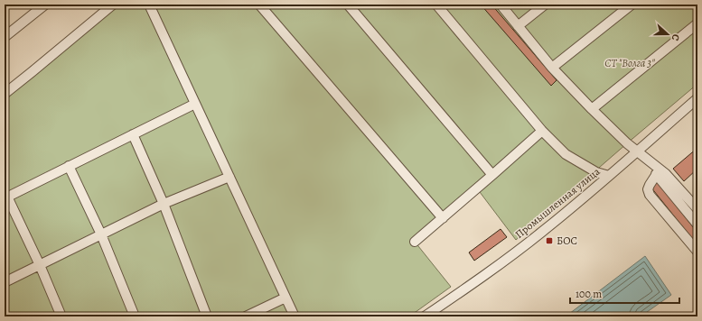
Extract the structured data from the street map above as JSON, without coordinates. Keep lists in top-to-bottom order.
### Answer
{
  "streets": {
    "street": ["Промышленная улица"]
  },
  "parks": ["СТ \"Волга 3\""],
  "places": {
    "transit": ["БОС"]
  },
  "scale_bar": "100 m",
  "north": "right"
}
